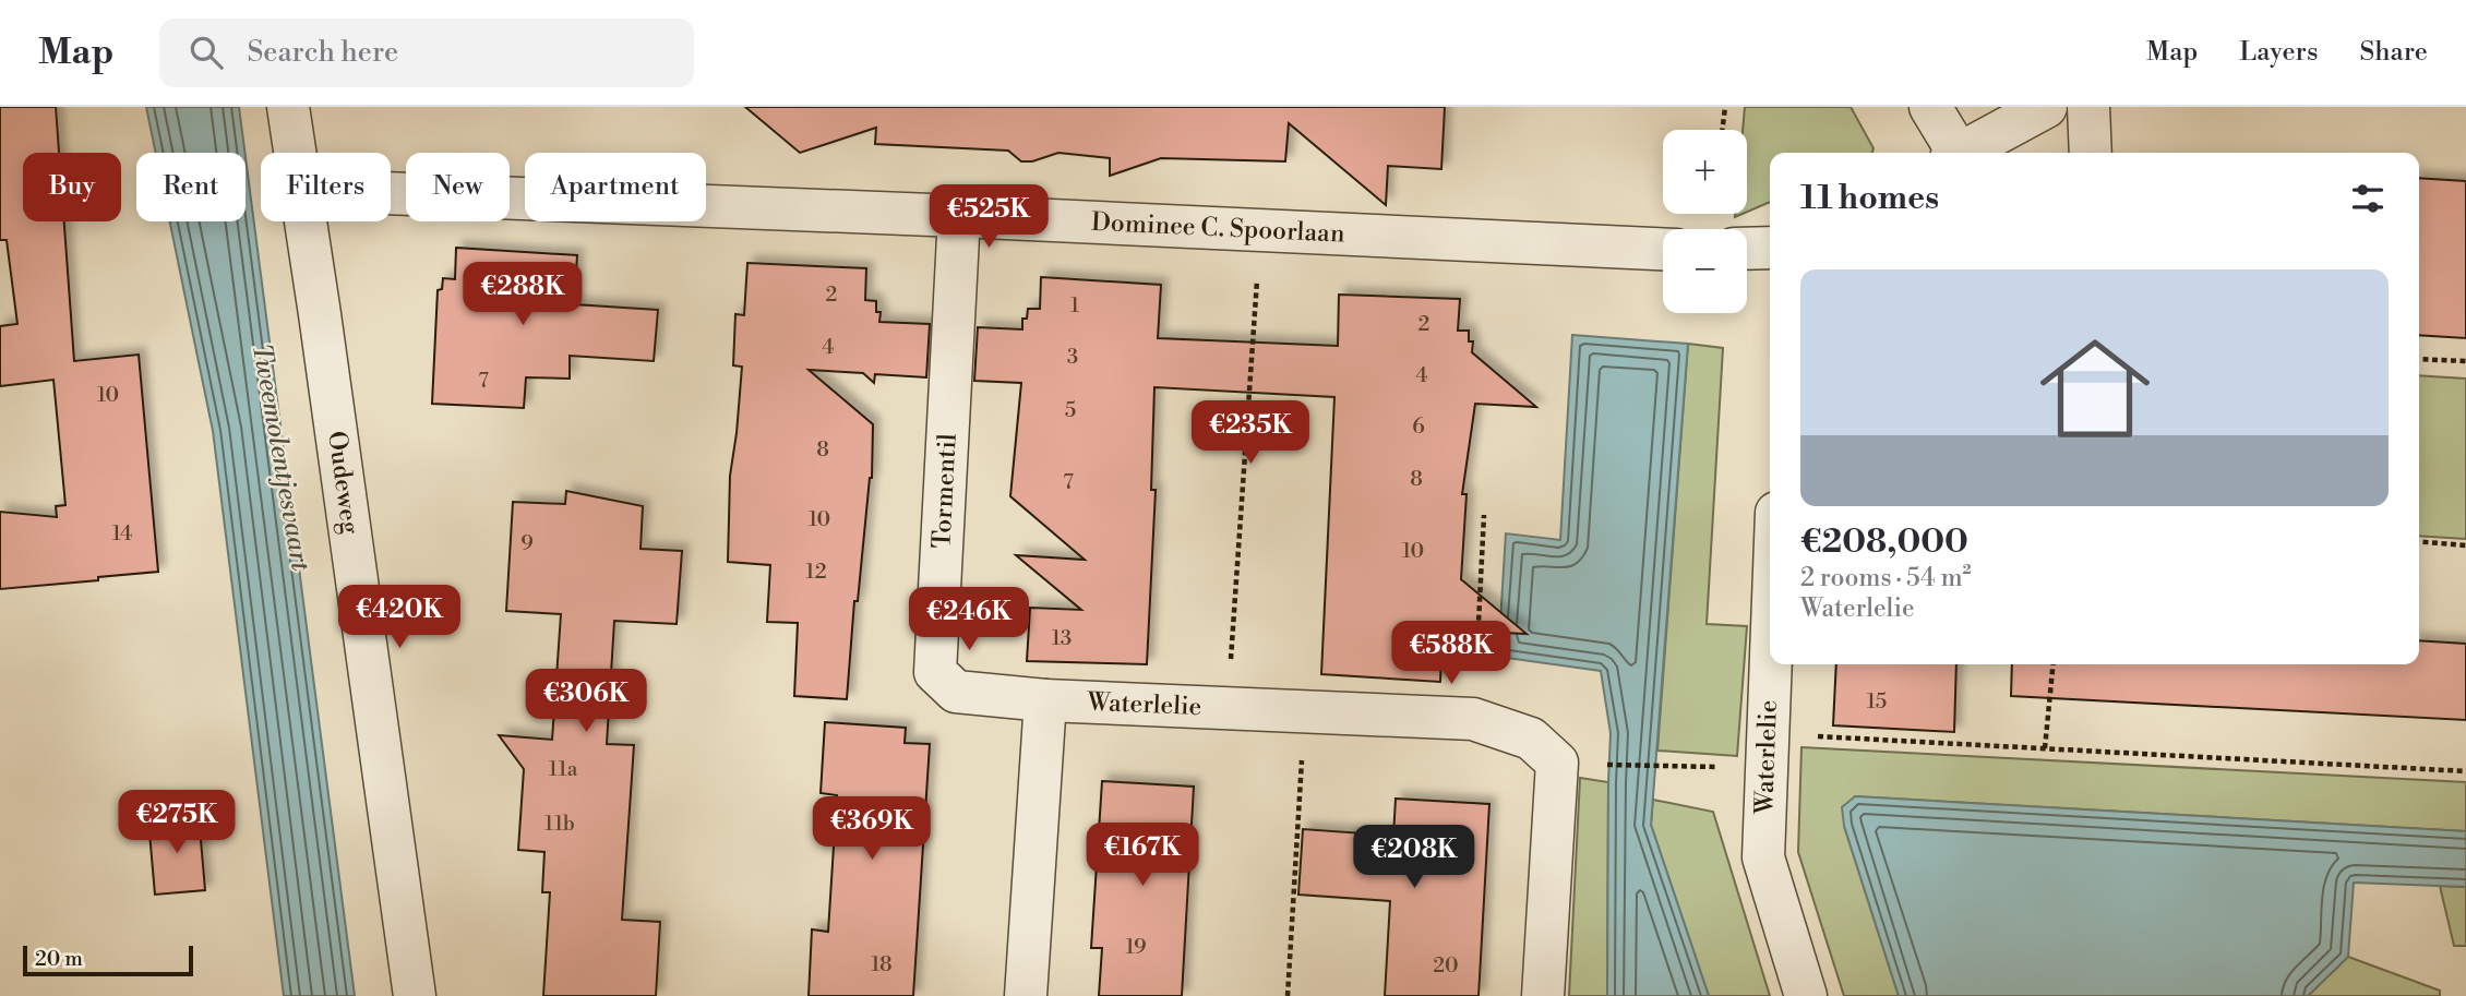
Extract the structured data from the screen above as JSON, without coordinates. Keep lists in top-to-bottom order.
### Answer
{
  "streets": {
    "street": [
      "Dominee C. Spoorlaan",
      "Oudeweg",
      "Tormentil",
      "Waterlelie"
    ]
  },
  "crossings": [
    ["Dominee C. Spoorlaan", "Tormentil"],
    ["Tormentil", "Waterlelie"]
  ],
  "water": ["Tweemolentjesvaart"],
  "house_numbers": [
    "2",
    "1",
    "2",
    "4",
    "3",
    "4",
    "7",
    "10",
    "5",
    "6",
    "8",
    "8",
    "7",
    "10",
    "14",
    "9",
    "10",
    "12",
    "13",
    "15",
    "11a",
    "11b",
    "19",
    "18",
    "20"
  ],
  "scale_bar": "20 m",
  "page": {
    "header": "Map",
    "search": "Search here",
    "nav": ["Map", "Layers", "Share"],
    "map_buttons": ["+", "−"],
    "chip": [
      "Buy",
      "Rent",
      "Filters",
      "New",
      "Apartment"
    ],
    "heading": "11 homes",
    "price": [
      "€525K",
      "€288K",
      "€235K",
      "€420K",
      "€246K",
      "€588K",
      "€306K",
      "€275K",
      "€369K",
      "€167K",
      "€208K"
    ],
    "list": [
      {
        "name": "€208,000",
        "note": "2 rooms · 54 m² · Waterlelie"
      }
    ],
    "scale": "20 m"
  }
}
